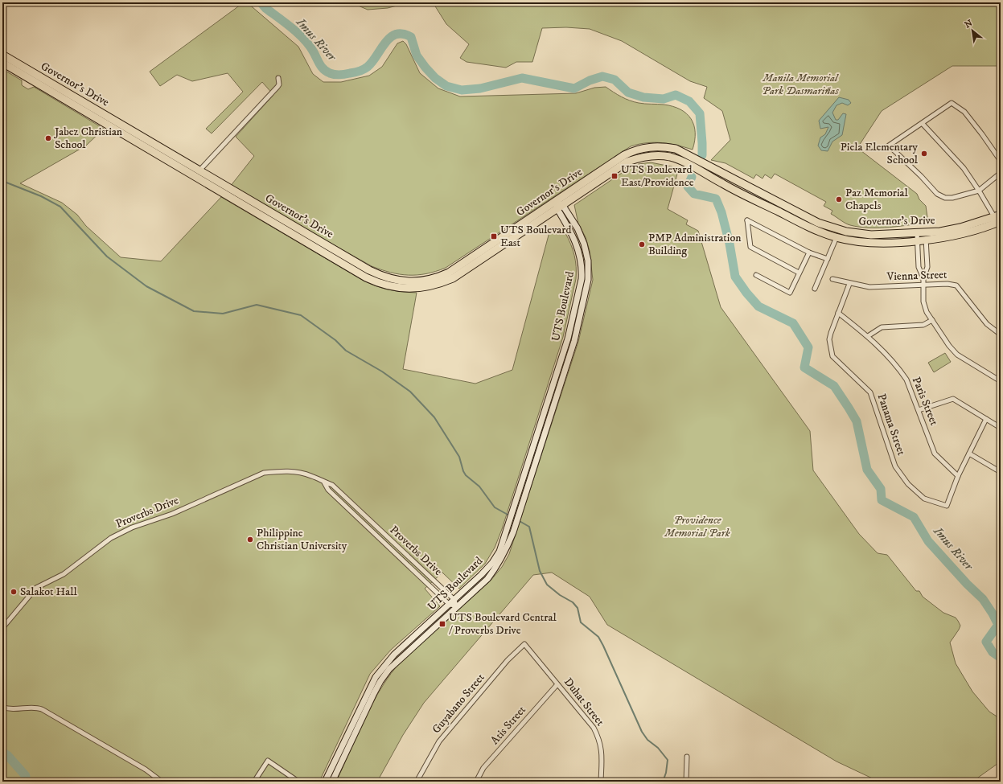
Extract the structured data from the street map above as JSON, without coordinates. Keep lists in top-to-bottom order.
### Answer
{
  "streets": {
    "highway": ["Governor's Drive"],
    "main road": ["UTS Boulevard"],
    "street": [
      "Vienna Street",
      "Paris Street",
      "Panama Street",
      "Proverbs Drive",
      "Duhat Street",
      "Guyabano Street",
      "Atis Street"
    ]
  },
  "crossings": [
    ["Governor's Drive", "UTS Boulevard"],
    ["Vienna Street", "Panama Street"],
    ["UTS Boulevard", "Proverbs Drive"],
    ["Paris Street", "Panama Street"],
    ["Duhat Street", "Guyabano Street"],
    ["Duhat Street", "Atis Street"]
  ],
  "water": ["Imus River"],
  "parks": ["Manila Memorial Park Dasmariñas", "Providence Memorial Park"],
  "places": {
    "other": [
      "Jabez Christian School",
      "Piela Elementary School",
      "Paz Memorial Chapels",
      "PMP Administration Building",
      "Philippine Christian University",
      "Salakot Hall"
    ],
    "transit": ["UTS Boulevard East/Providence", "UTS Boulevard East", "UTS Boulevard Central / Proverbs Drive"]
  },
  "north": "top left"
}
